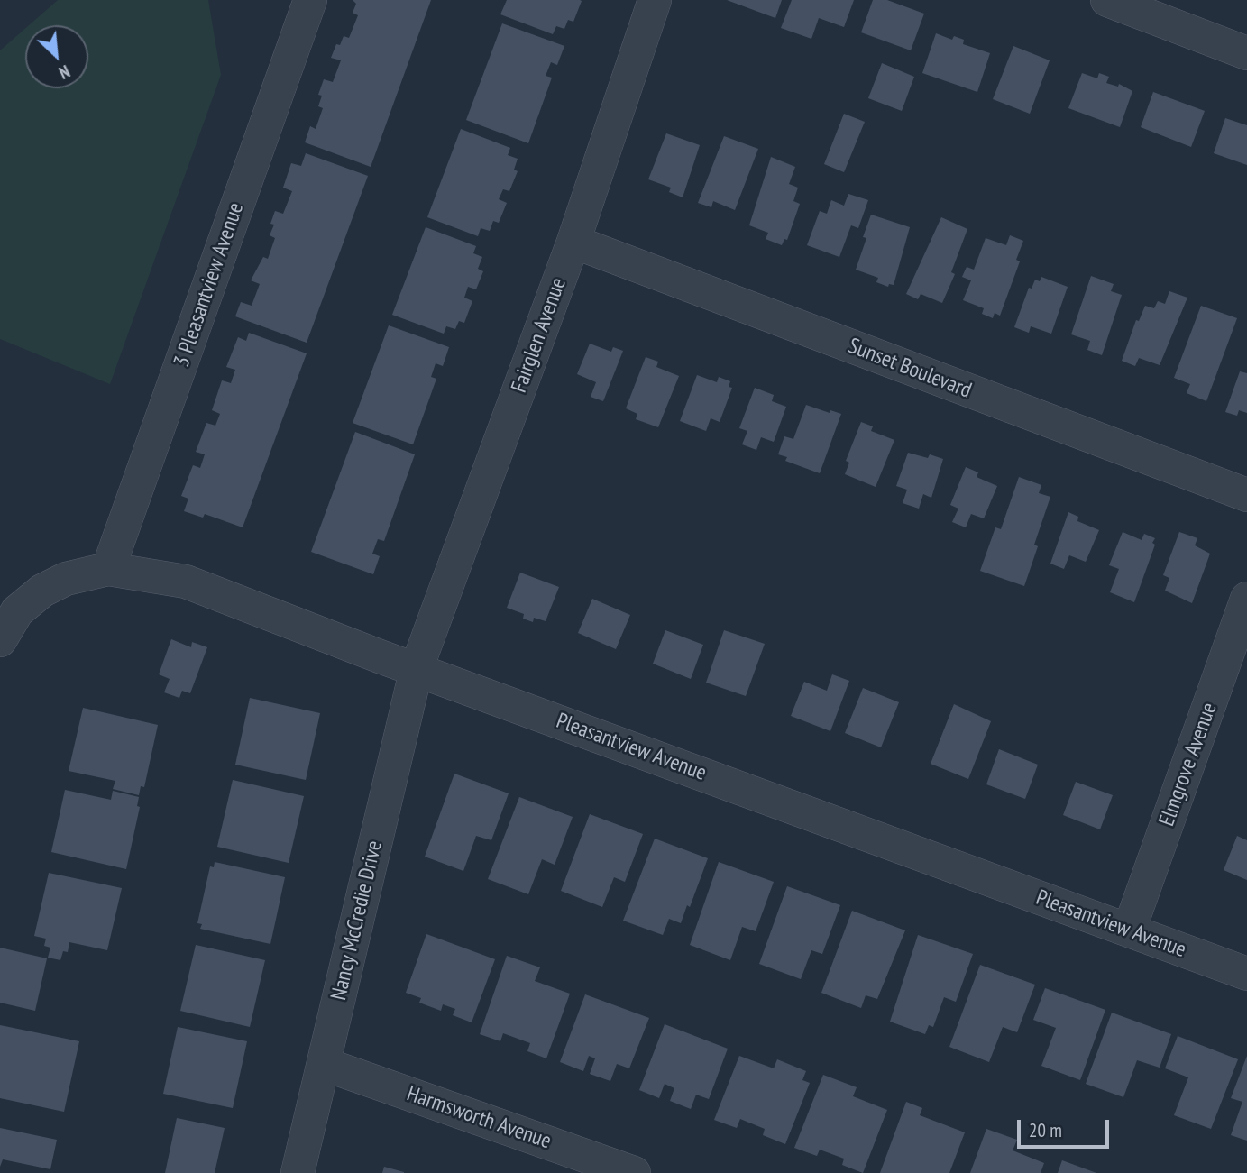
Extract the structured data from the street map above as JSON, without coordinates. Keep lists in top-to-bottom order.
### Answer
{
  "streets": {
    "street": [
      "3 Pleasantview Avenue",
      "Fairglen Avenue",
      "Sunset Boulevard",
      "Pleasantview Avenue",
      "Elmgrove Avenue",
      "Nancy McCredie Drive",
      "Harmsworth Avenue"
    ]
  },
  "crossings": [
    ["3 Pleasantview Avenue", "Pleasantview Avenue"],
    ["Fairglen Avenue", "Sunset Boulevard"],
    ["Fairglen Avenue", "Pleasantview Avenue"],
    ["Fairglen Avenue", "Nancy McCredie Drive"],
    ["Pleasantview Avenue", "Elmgrove Avenue"],
    ["Pleasantview Avenue", "Nancy McCredie Drive"],
    ["Nancy McCredie Drive", "Harmsworth Avenue"]
  ],
  "scale_bar": "20 m",
  "north": "bottom right"
}
